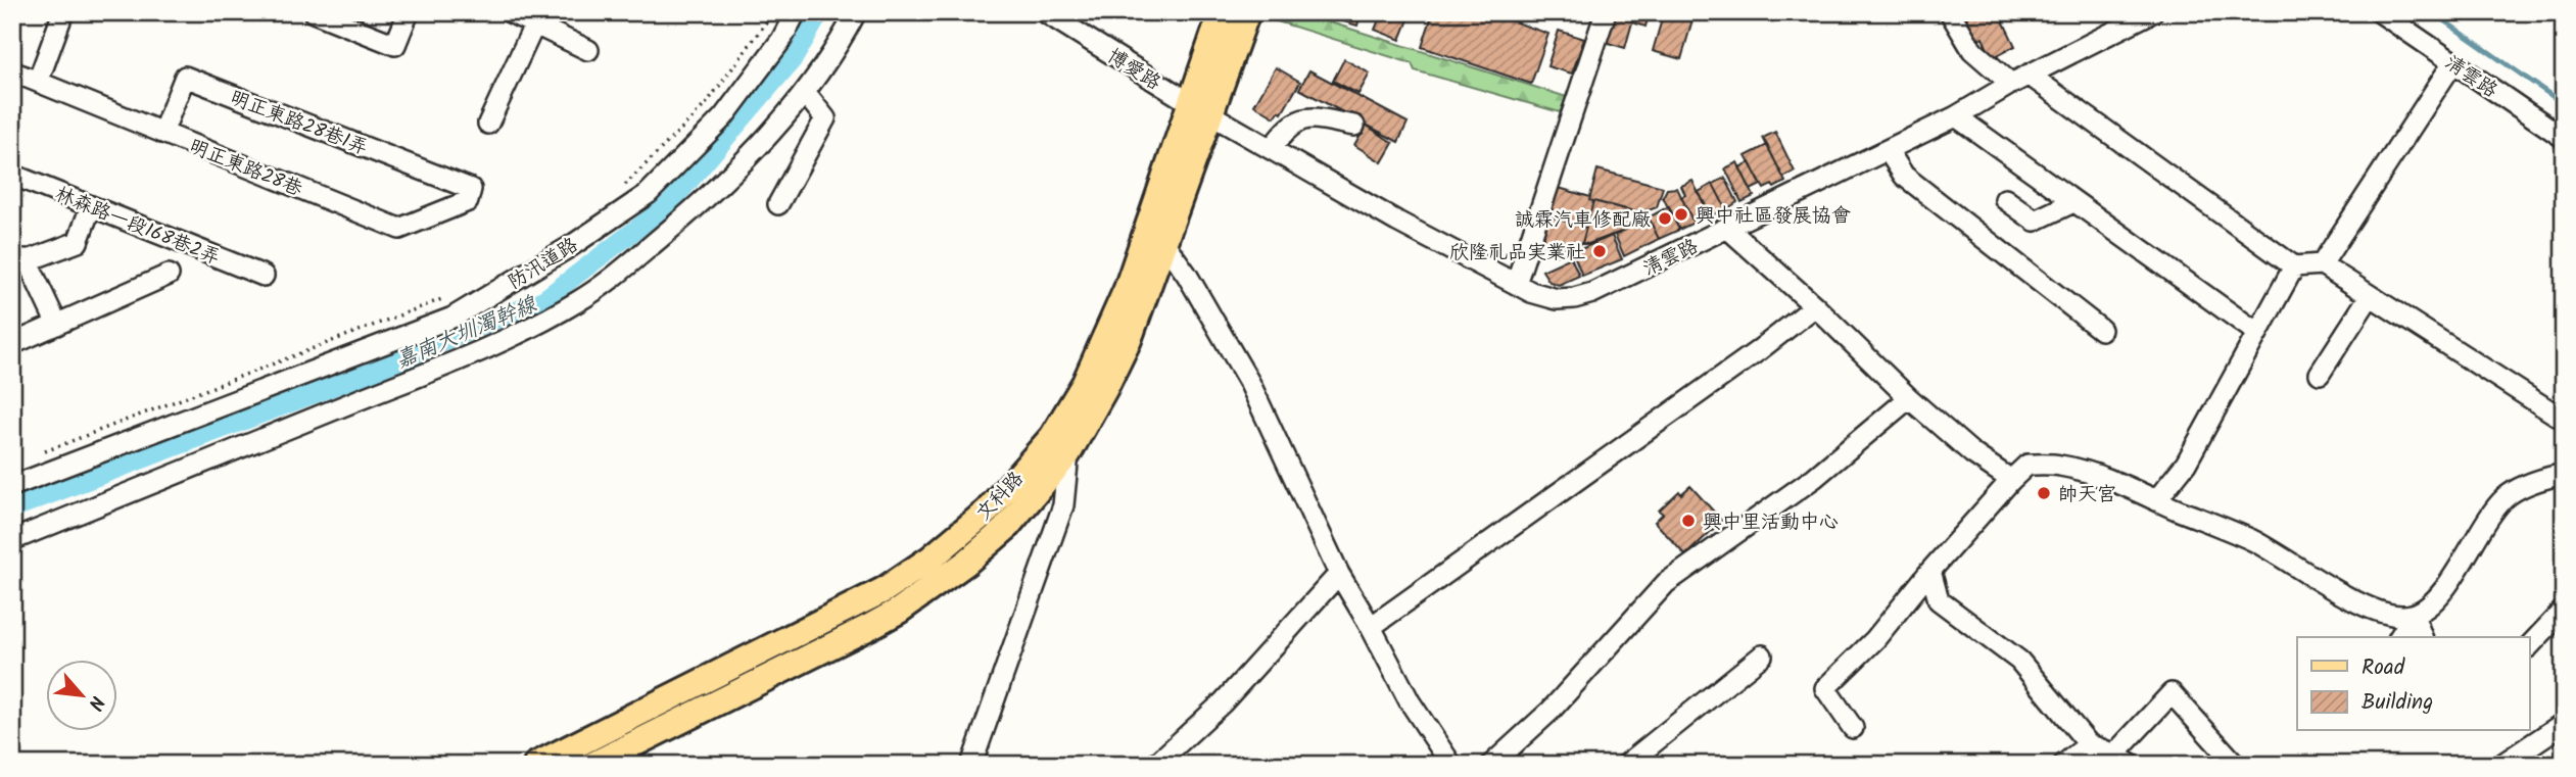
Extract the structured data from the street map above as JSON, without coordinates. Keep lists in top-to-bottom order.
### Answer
{
  "streets": {
    "main road": ["文科路"],
    "street": [
      "博愛路",
      "清雲路",
      "明正東路28巷1弄",
      "明正東路28巷",
      "林森路一段168巷2弄",
      "防汛道路"
    ]
  },
  "crossings": [
    ["博愛路", "清雲路"],
    ["博愛路", "文科路"],
    ["清雲路", "文科路"],
    ["明正東路28巷1弄", "明正東路28巷"]
  ],
  "water": ["嘉南大圳濁幹線"],
  "places": [
    "興中社區發展協會",
    "誠霖汽車修配廠",
    "欣隆礼品実業社",
    "帥天宮",
    "興中里活動中心"
  ],
  "legend": ["Road", "Building"],
  "north": "bottom right"
}
